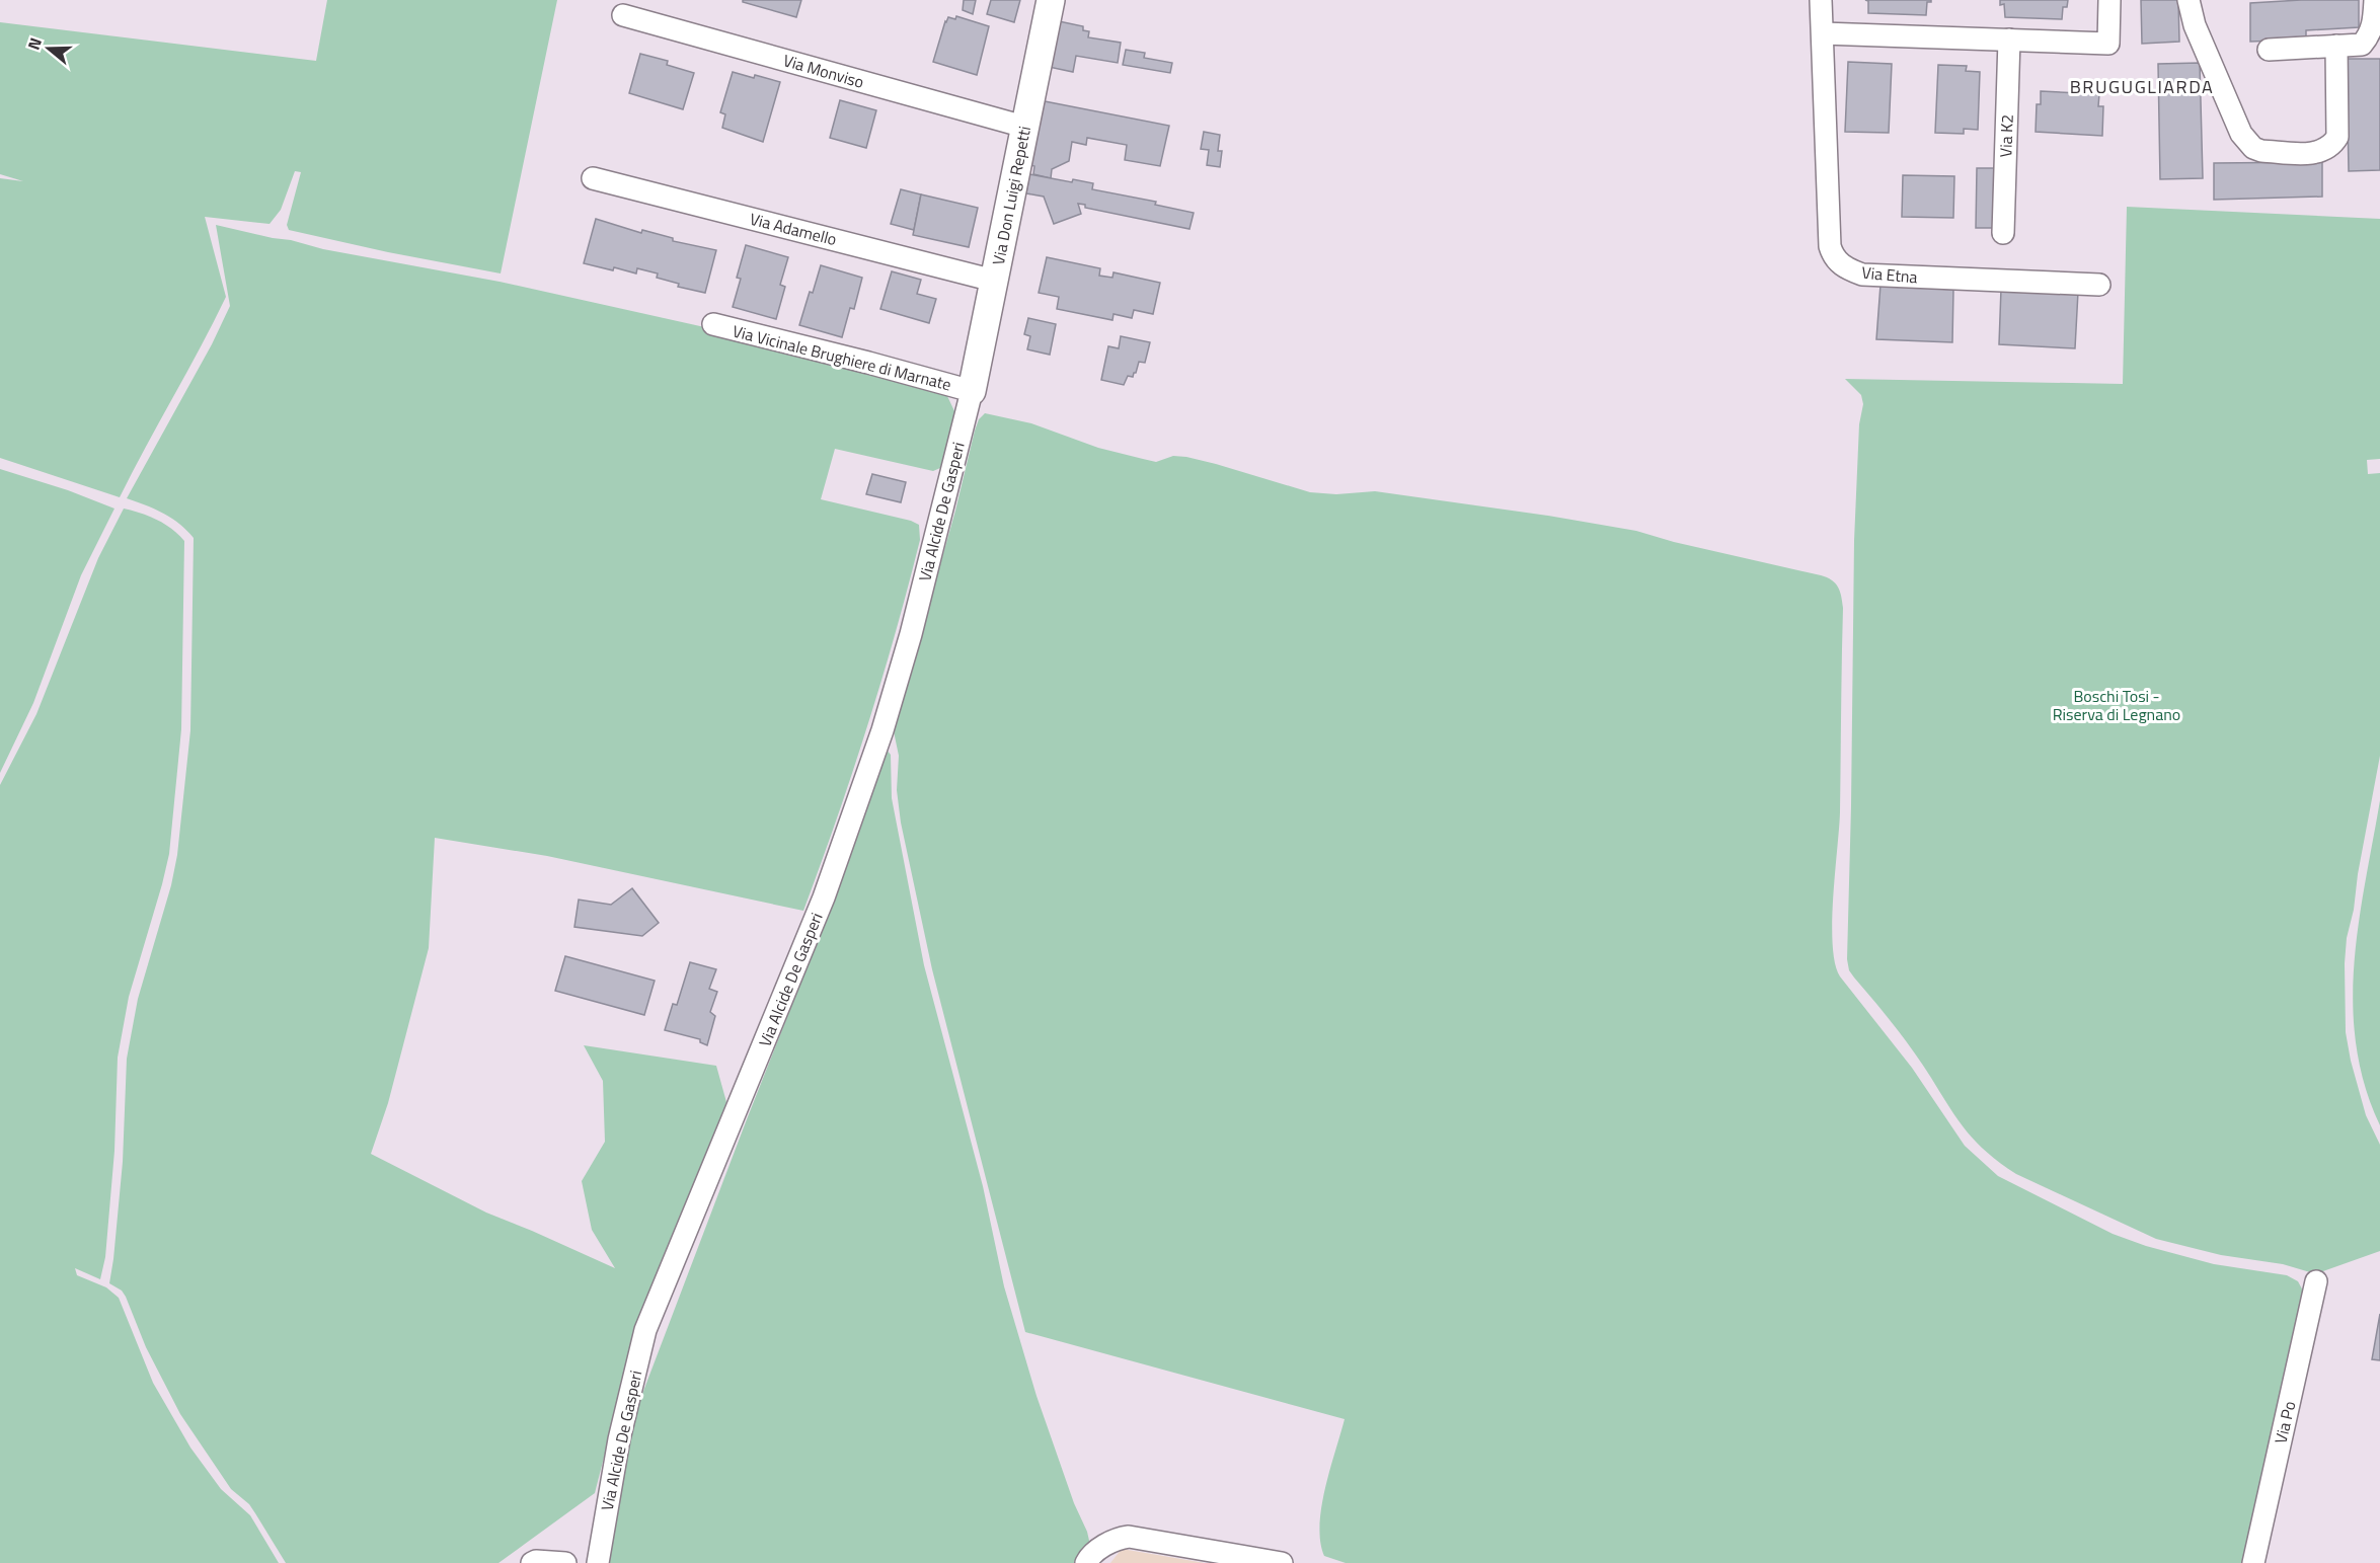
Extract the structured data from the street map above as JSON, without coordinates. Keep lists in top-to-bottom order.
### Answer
{
  "streets": {
    "street": [
      "Via Monviso",
      "Via K2",
      "Via Don Luigi Repetti",
      "Via Adamello",
      "Via Etna",
      "Via Vicinale Brughiere di Marnate",
      "Via Alcide De Gasperi",
      "Via Po"
    ]
  },
  "crossings": [
    ["Via Monviso", "Via Don Luigi Repetti"],
    ["Via Don Luigi Repetti", "Via Adamello"],
    ["Via Don Luigi Repetti", "Via Vicinale Brughiere di Marnate"],
    ["Via Don Luigi Repetti", "Via Alcide De Gasperi"],
    ["Via Vicinale Brughiere di Marnate", "Via Alcide De Gasperi"]
  ],
  "districts": ["BRUGUGLIARDA"],
  "parks": ["Boschi Tosi - Riserva di Legnano"],
  "north": "left"
}
